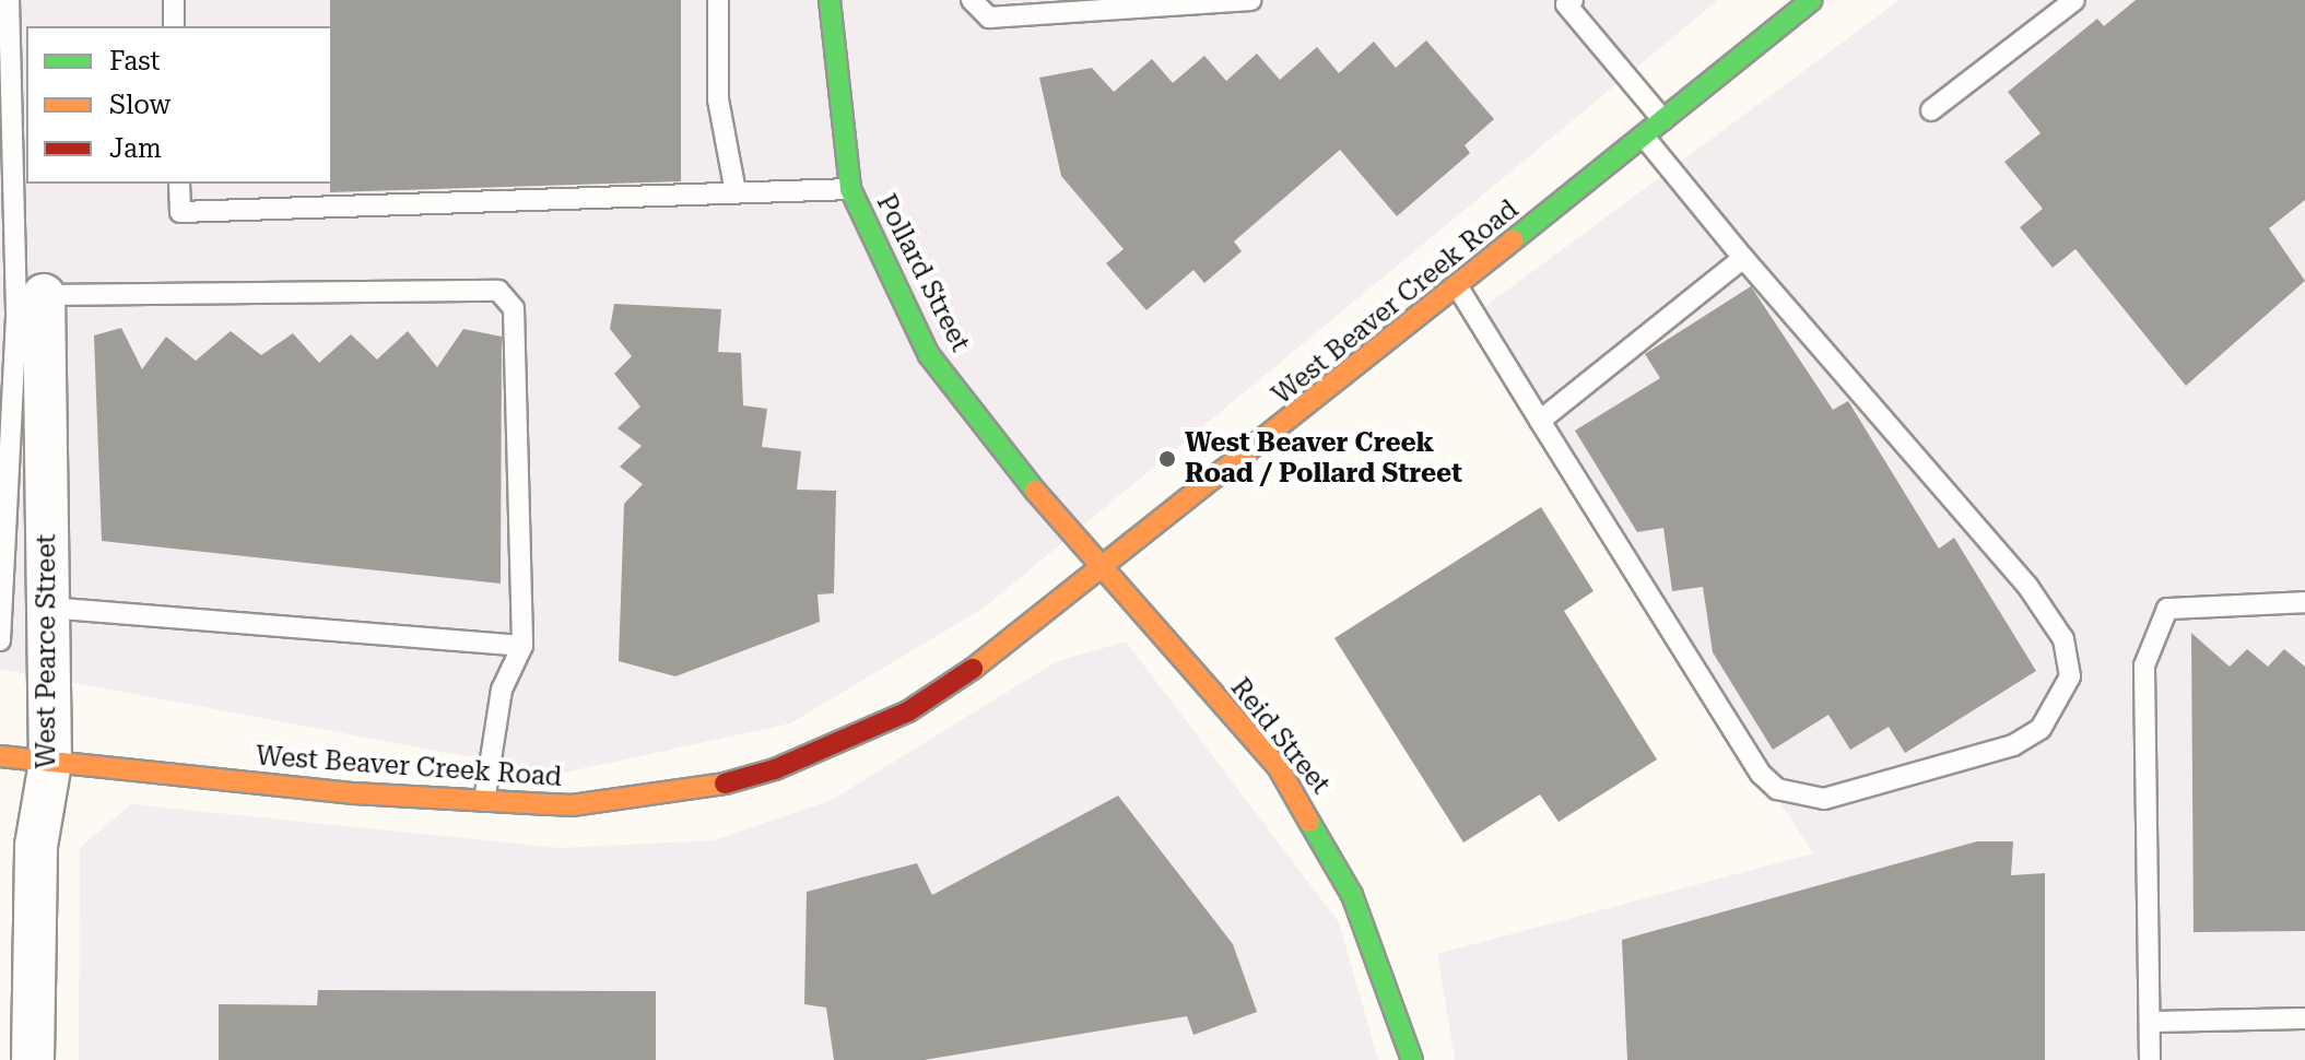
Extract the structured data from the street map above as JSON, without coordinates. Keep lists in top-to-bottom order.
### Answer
{
  "streets": {
    "street": [
      "Pollard Street",
      "West Beaver Creek Road",
      "West Pearce Street",
      "Reid Street"
    ]
  },
  "crossings": [
    ["Pollard Street", "West Beaver Creek Road"],
    ["Pollard Street", "Reid Street"],
    ["West Beaver Creek Road", "West Pearce Street"],
    ["West Beaver Creek Road", "Reid Street"]
  ],
  "places": ["West Beaver Creek Road / Pollard Street"],
  "legend": ["Fast", "Slow", "Jam"]
}
